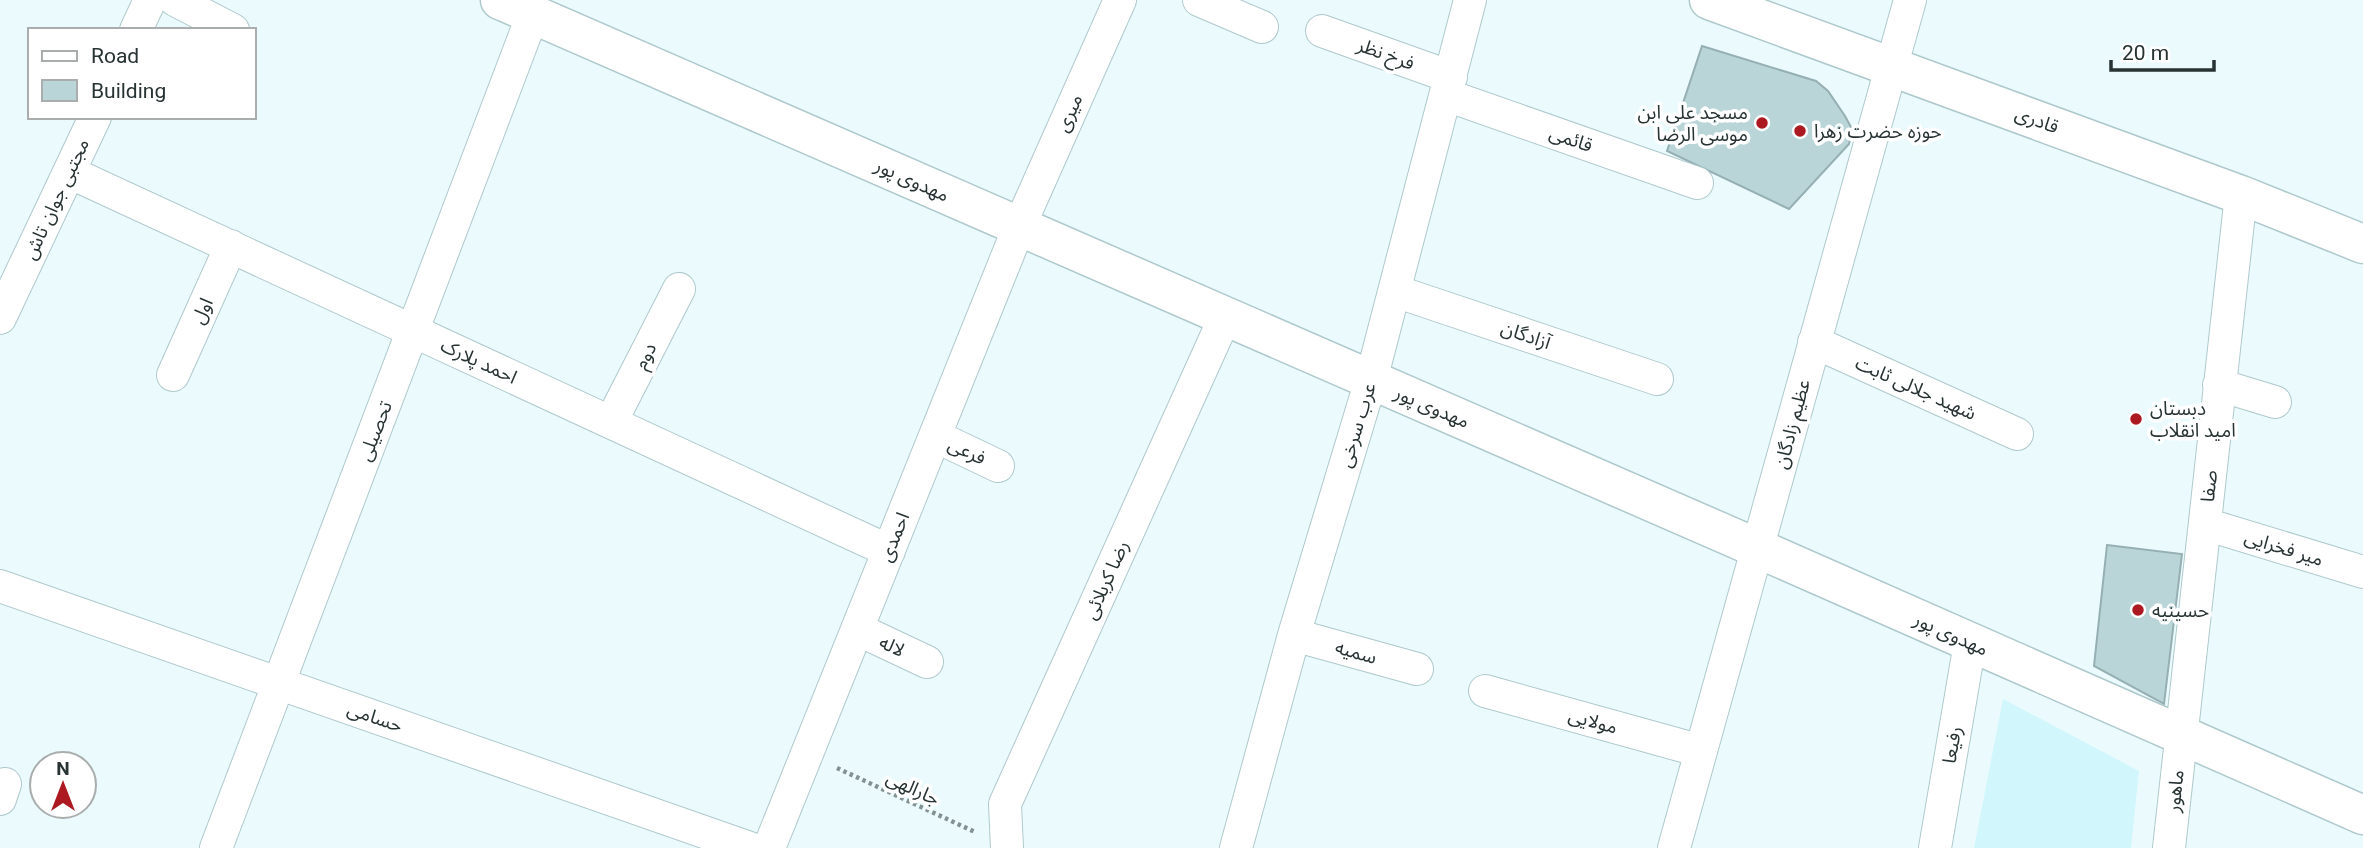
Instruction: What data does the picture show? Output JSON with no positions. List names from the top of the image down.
{
  "streets": {
    "street": [
      "فرخ نظر",
      "میری",
      "قادرى",
      "قائمی",
      "مهدوی پور",
      "مجتبی جوان تاش",
      "اول",
      "آزادگان",
      "دوم",
      "احمد پلارک",
      "شهید جلالی ثابت",
      "عظیم زادگان",
      "عرب سرخی",
      "تحصیلی",
      "فرعی",
      "صفا",
      "احمدی",
      "میر فخرایی",
      "رضا کربلائی",
      "لاله",
      "سمیه",
      "حسامی",
      "مولایی",
      "رفیعا",
      "ماهور"
    ],
    "path": ["جارالهی"]
  },
  "crossings": [
    ["فرخ نظر", "قائمی"],
    ["فرخ نظر", "عرب سرخی"],
    ["میری", "مهدوی پور"],
    ["میری", "احمدی"],
    ["قادرى", "عظیم زادگان"],
    ["قادرى", "صفا"],
    ["قائمی", "عرب سرخی"],
    ["مهدوی پور", "عظیم زادگان"],
    ["مهدوی پور", "عرب سرخی"],
    ["مهدوی پور", "تحصیلی"],
    ["مهدوی پور", "صفا"],
    ["مهدوی پور", "احمدی"],
    ["مهدوی پور", "رضا کربلائی"],
    ["مهدوی پور", "رفیعا"],
    ["مهدوی پور", "ماهور"],
    ["مجتبی جوان تاش", "احمد پلارک"],
    ["اول", "احمد پلارک"],
    ["آزادگان", "عرب سرخی"],
    ["دوم", "احمد پلارک"],
    ["احمد پلارک", "تحصیلی"],
    ["احمد پلارک", "احمدی"],
    ["شهید جلالی ثابت", "عظیم زادگان"],
    ["عظیم زادگان", "مولایی"],
    ["عرب سرخی", "سمیه"],
    ["تحصیلی", "حسامی"],
    ["فرعی", "احمدی"],
    ["صفا", "میر فخرایی"],
    ["صفا", "ماهور"],
    ["احمدی", "لاله"],
    ["احمدی", "جارالهی"],
    ["رضا کربلائی", "جارالهی"]
  ],
  "places": [
    "مسجد علی ابن موسی الرضا",
    "حوزه حضرت زهرا",
    "دبستان امید انقلاب",
    "حسینیه"
  ],
  "legend": ["Road", "Building"],
  "scale_bar": "20 m",
  "north": "top"
}
